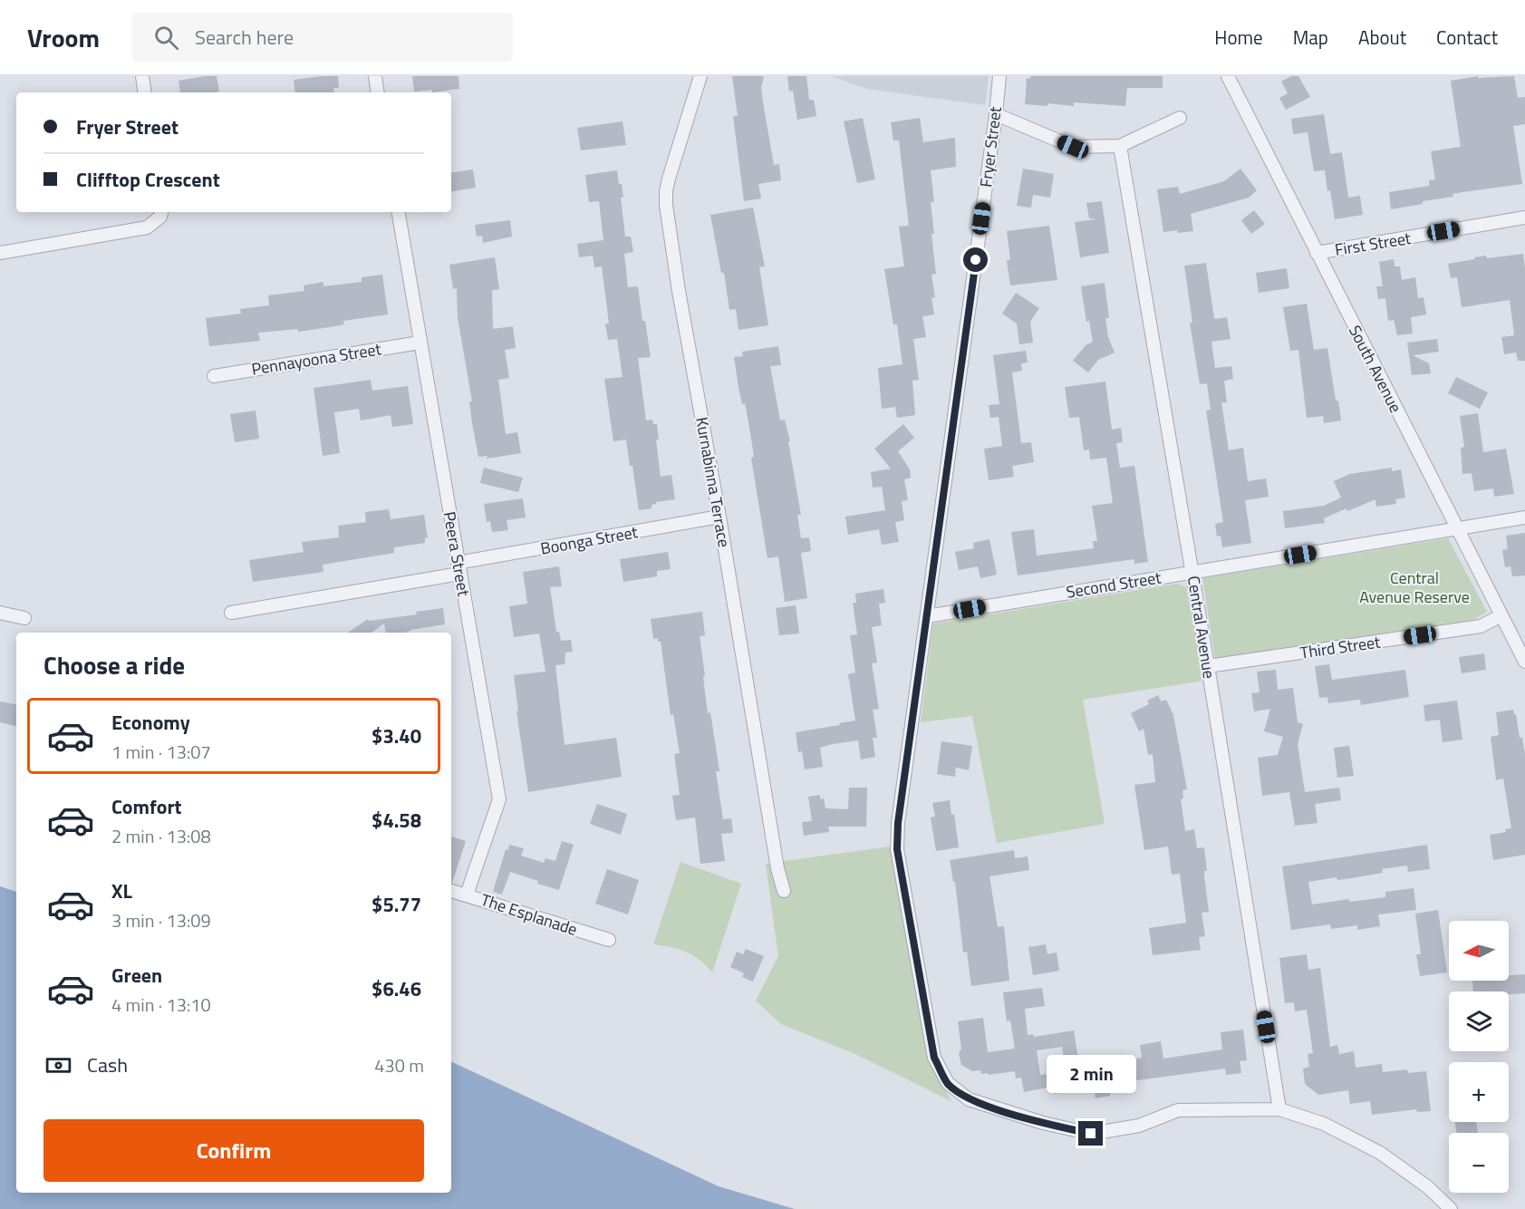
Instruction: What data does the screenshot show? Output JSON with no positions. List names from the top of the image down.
{
  "streets": {
    "street": [
      "Fryer Street",
      "First Street",
      "Pennayoona Street",
      "South Avenue",
      "Kurnabinna Terrace",
      "Boonga Street",
      "Peera Street",
      "Second Street",
      "Central Avenue",
      "Third Street",
      "The Esplanade"
    ]
  },
  "crossings": [
    ["Fryer Street", "Second Street"],
    ["Fryer Street", "Central Avenue"],
    ["First Street", "South Avenue"],
    ["Pennayoona Street", "Peera Street"],
    ["South Avenue", "Second Street"],
    ["South Avenue", "Third Street"],
    ["Kurnabinna Terrace", "Boonga Street"],
    ["Boonga Street", "Peera Street"],
    ["Peera Street", "The Esplanade"],
    ["Second Street", "Central Avenue"],
    ["Central Avenue", "Third Street"]
  ],
  "parks": ["Central Avenue Reserve"],
  "north": "left",
  "page": {
    "header": "Vroom",
    "search": "Search here",
    "nav": [
      "Home",
      "Map",
      "About",
      "Contact"
    ],
    "banner": ["Fryer Street", "Clifftop Crescent"],
    "heading": "Choose a ride",
    "list": [
      {
        "name": "Economy",
        "note": "1 min · 13:07",
        "value": "$3.40"
      },
      {
        "name": "Comfort",
        "note": "2 min · 13:08",
        "value": "$4.58"
      },
      {
        "name": "XL",
        "note": "3 min · 13:09",
        "value": "$5.77"
      },
      {
        "name": "Green",
        "note": "4 min · 13:10",
        "value": "$6.46"
      }
    ],
    "map_buttons": ["+", "−"],
    "pay": ["Cash", "430 m"],
    "bubble": "2 min",
    "buttons": "Confirm"
  }
}
